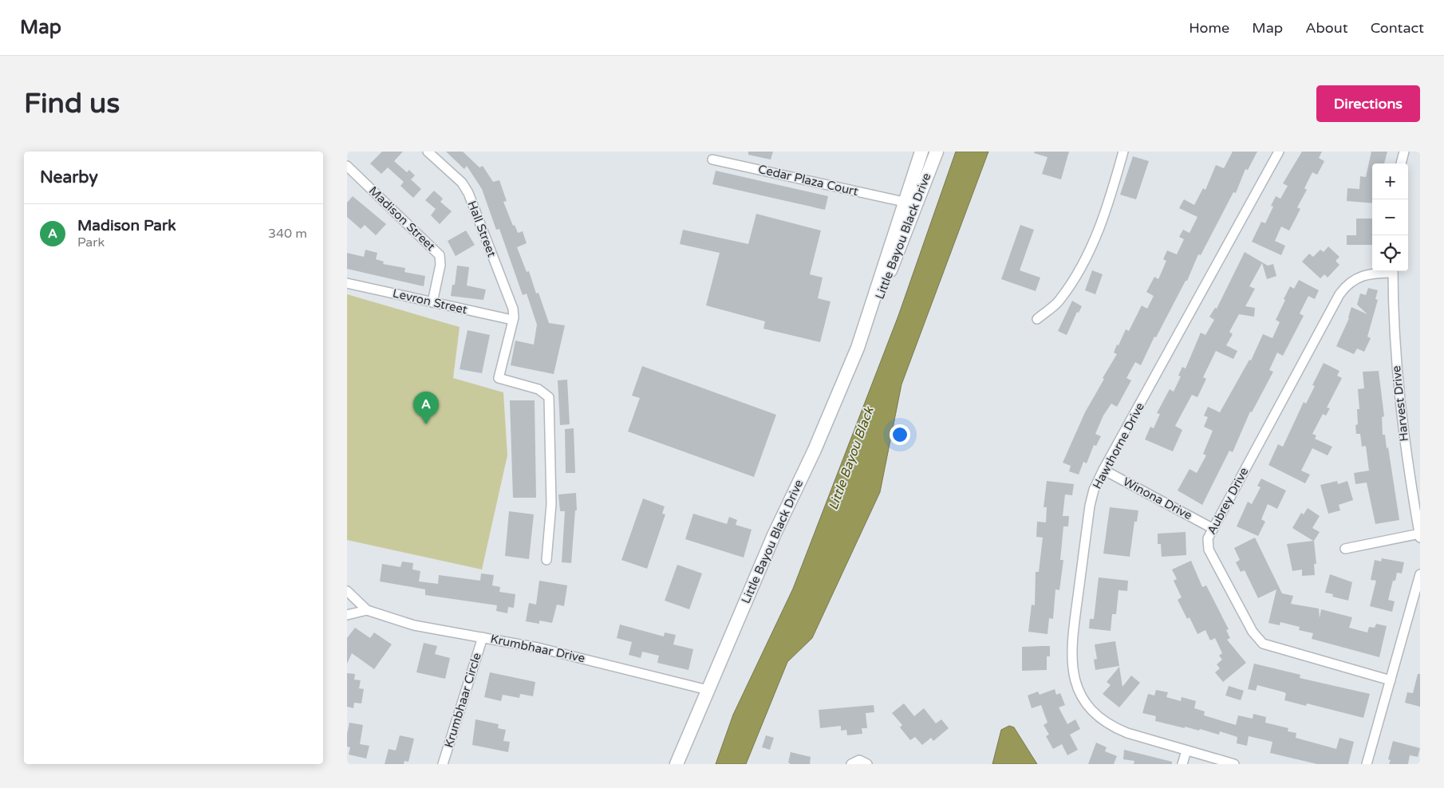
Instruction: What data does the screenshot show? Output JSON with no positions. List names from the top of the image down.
{
  "streets": {
    "main road": ["Little Bayou Black Drive"],
    "street": [
      "Cedar Plaza Court",
      "Madison Street",
      "Hall Street",
      "Levron Street",
      "Harvest Drive",
      "Hawthorne Drive",
      "Winona Drive",
      "Aubrey Drive",
      "Krumbhaar Drive",
      "Krumbhaar Circle"
    ]
  },
  "crossings": [
    ["Cedar Plaza Court", "Little Bayou Black Drive"],
    ["Madison Street", "Levron Street"],
    ["Hall Street", "Levron Street"],
    ["Little Bayou Black Drive", "Krumbhaar Drive"],
    ["Hawthorne Drive", "Winona Drive"],
    ["Winona Drive", "Aubrey Drive"],
    ["Krumbhaar Drive", "Krumbhaar Circle"]
  ],
  "water": ["Little Bayou Black"],
  "page": {
    "header": "Map",
    "nav": [
      "Home",
      "Map",
      "About",
      "Contact"
    ],
    "buttons": "Directions",
    "title": "Find us",
    "heading": "Nearby",
    "map_buttons": ["+", "−"],
    "list": [
      {
        "mark": "A",
        "name": "Madison Park",
        "note": "Park",
        "value": "340 m"
      }
    ],
    "pins": "A"
  }
}
